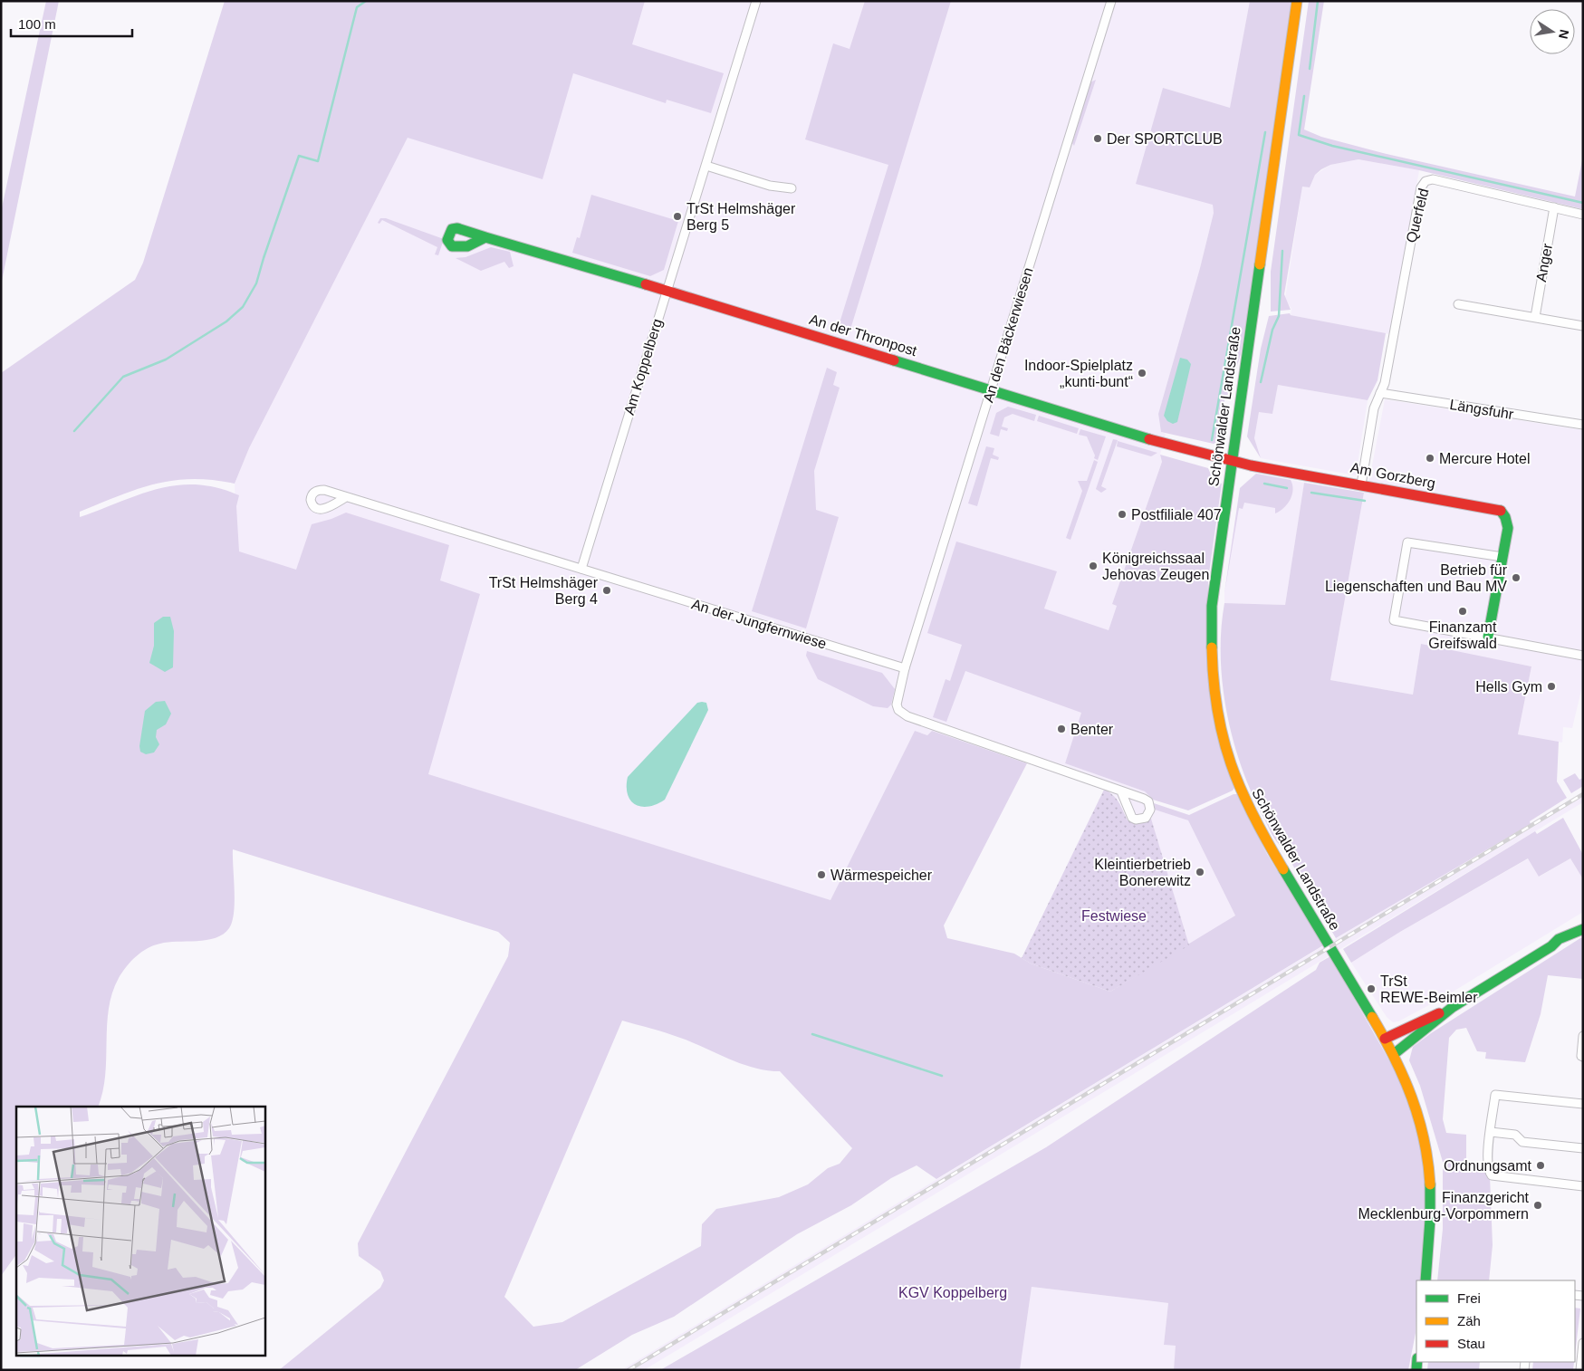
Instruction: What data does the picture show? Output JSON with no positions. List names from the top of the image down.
{
  "streets": {
    "main road": ["An der Thronpost", "Schönwalder Landstraße", "Am Gorzberg"],
    "street": [
      "Querfeld",
      "Anger",
      "An den Bäckerwiesen",
      "Am Koppelberg",
      "Längsfuhr",
      "An der Jungfernwiese"
    ]
  },
  "crossings": [
    ["Querfeld", "Anger"],
    ["Querfeld", "Längsfuhr"],
    ["An der Thronpost", "An den Bäckerwiesen"],
    ["An der Thronpost", "Am Koppelberg"],
    ["An der Thronpost", "Schönwalder Landstraße"],
    ["An der Thronpost", "Am Gorzberg"],
    ["An den Bäckerwiesen", "An der Jungfernwiese"],
    ["Am Koppelberg", "An der Jungfernwiese"],
    ["Schönwalder Landstraße", "Am Gorzberg"]
  ],
  "parks": ["Festwiese", "KGV Koppelberg"],
  "places": [
    "Der SPORTCLUB",
    "TrSt Helmshäger Berg 5",
    "Indoor-Spielplatz „kunti-bunt“",
    "Mercure Hotel",
    "Postfiliale 407",
    "Königreichssaal Jehovas Zeugen",
    "Betrieb für Liegenschaften und Bau MV",
    "TrSt Helmshäger Berg 4",
    "Finanzamt Greifswald",
    "Hells Gym",
    "Benter",
    "Kleintierbetrieb Bonerewitz",
    "Wärmespeicher",
    "TrSt REWE-Beimler",
    "Ordnungsamt",
    "Finanzgericht Mecklenburg-Vorpommern"
  ],
  "legend": ["Frei", "Zäh", "Stau"],
  "scale_bar": "100 m",
  "north": "right"
}
